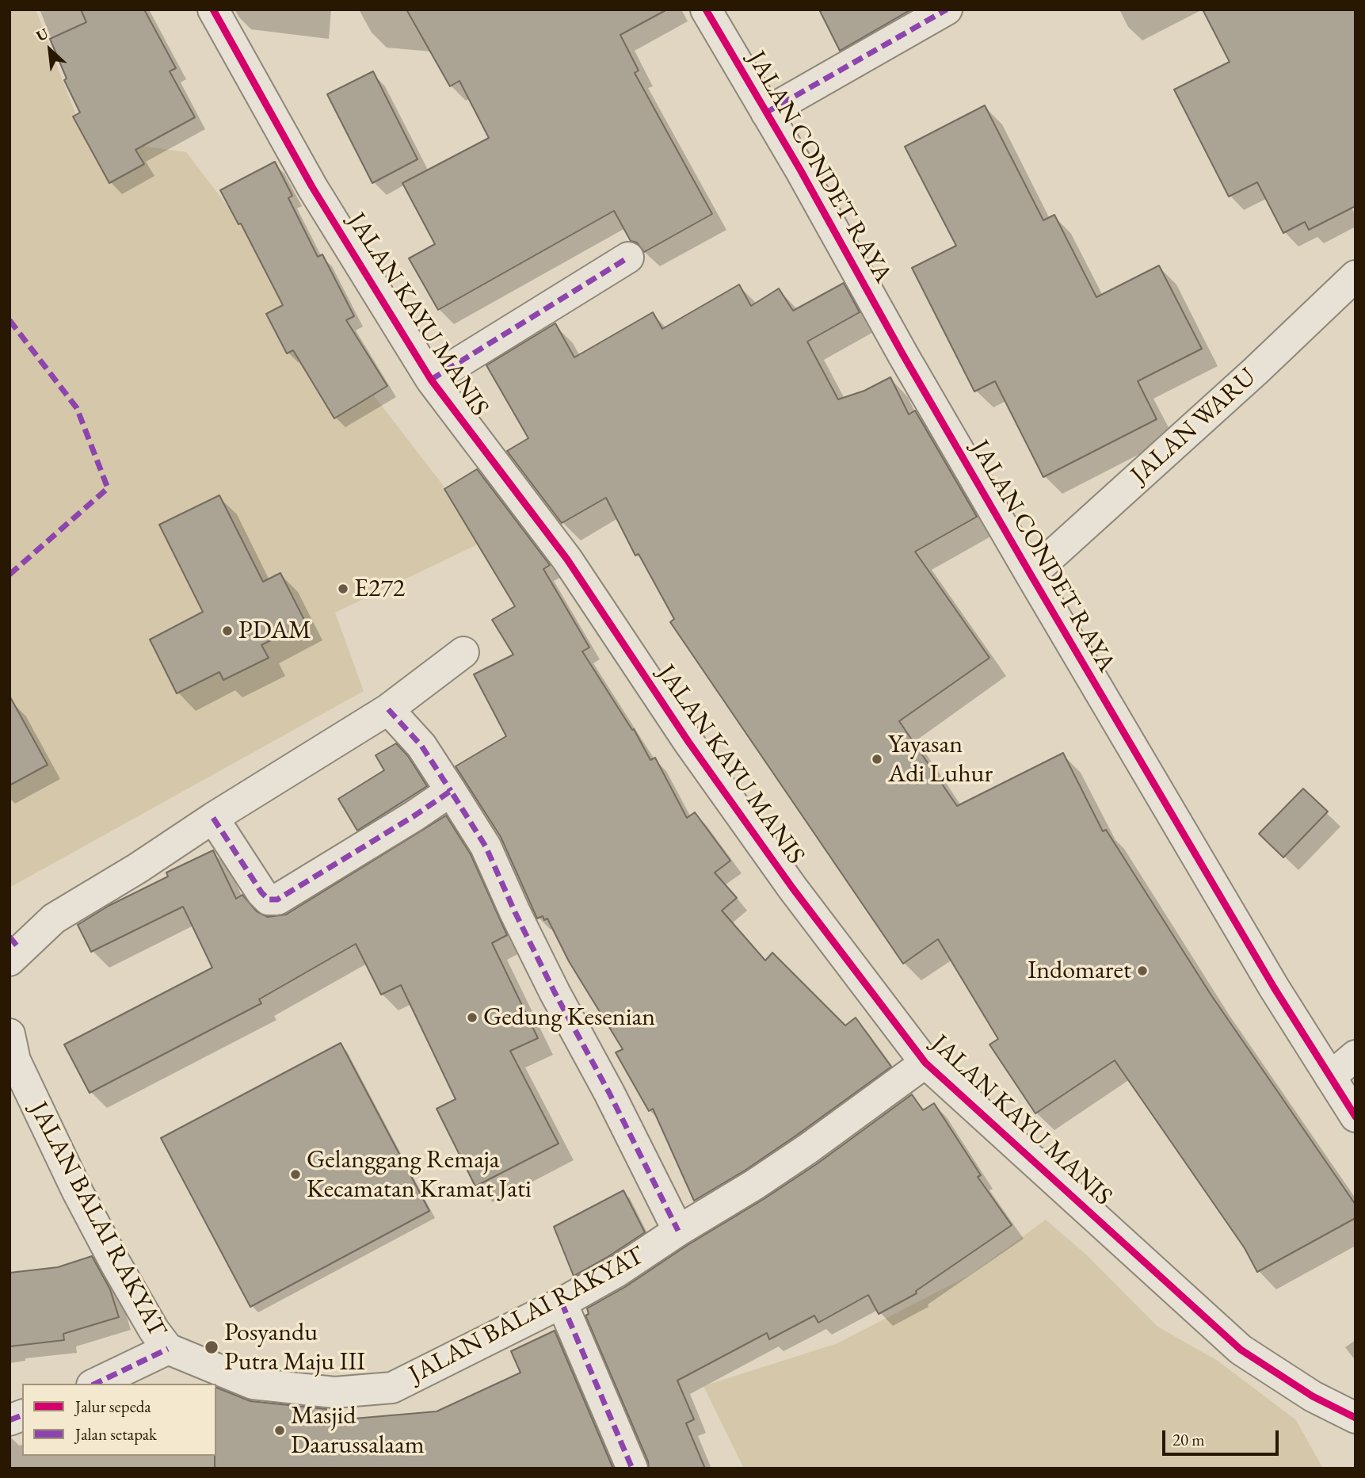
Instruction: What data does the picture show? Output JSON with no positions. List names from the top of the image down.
{
  "streets": {
    "street": [
      "JALAN CONDET RAYA",
      "JALAN KAYU MANIS",
      "JALAN WARU",
      "JALAN BALAI RAKYAT"
    ]
  },
  "crossings": [
    ["JALAN CONDET RAYA", "JALAN WARU"],
    ["JALAN KAYU MANIS", "JALAN BALAI RAKYAT"]
  ],
  "places": [
    "E272",
    "PDAM",
    "Yayasan Adi Luhur",
    "Indomaret",
    "Gedung Kesenian",
    "Gelanggang Remaja Kecamatan Kramat Jati",
    "Posyandu Putra Maju III",
    "Masjid Daarussalaam"
  ],
  "legend": ["Jalur sepeda", "Jalan setapak"],
  "scale_bar": "20 m",
  "north": "top left"
}
